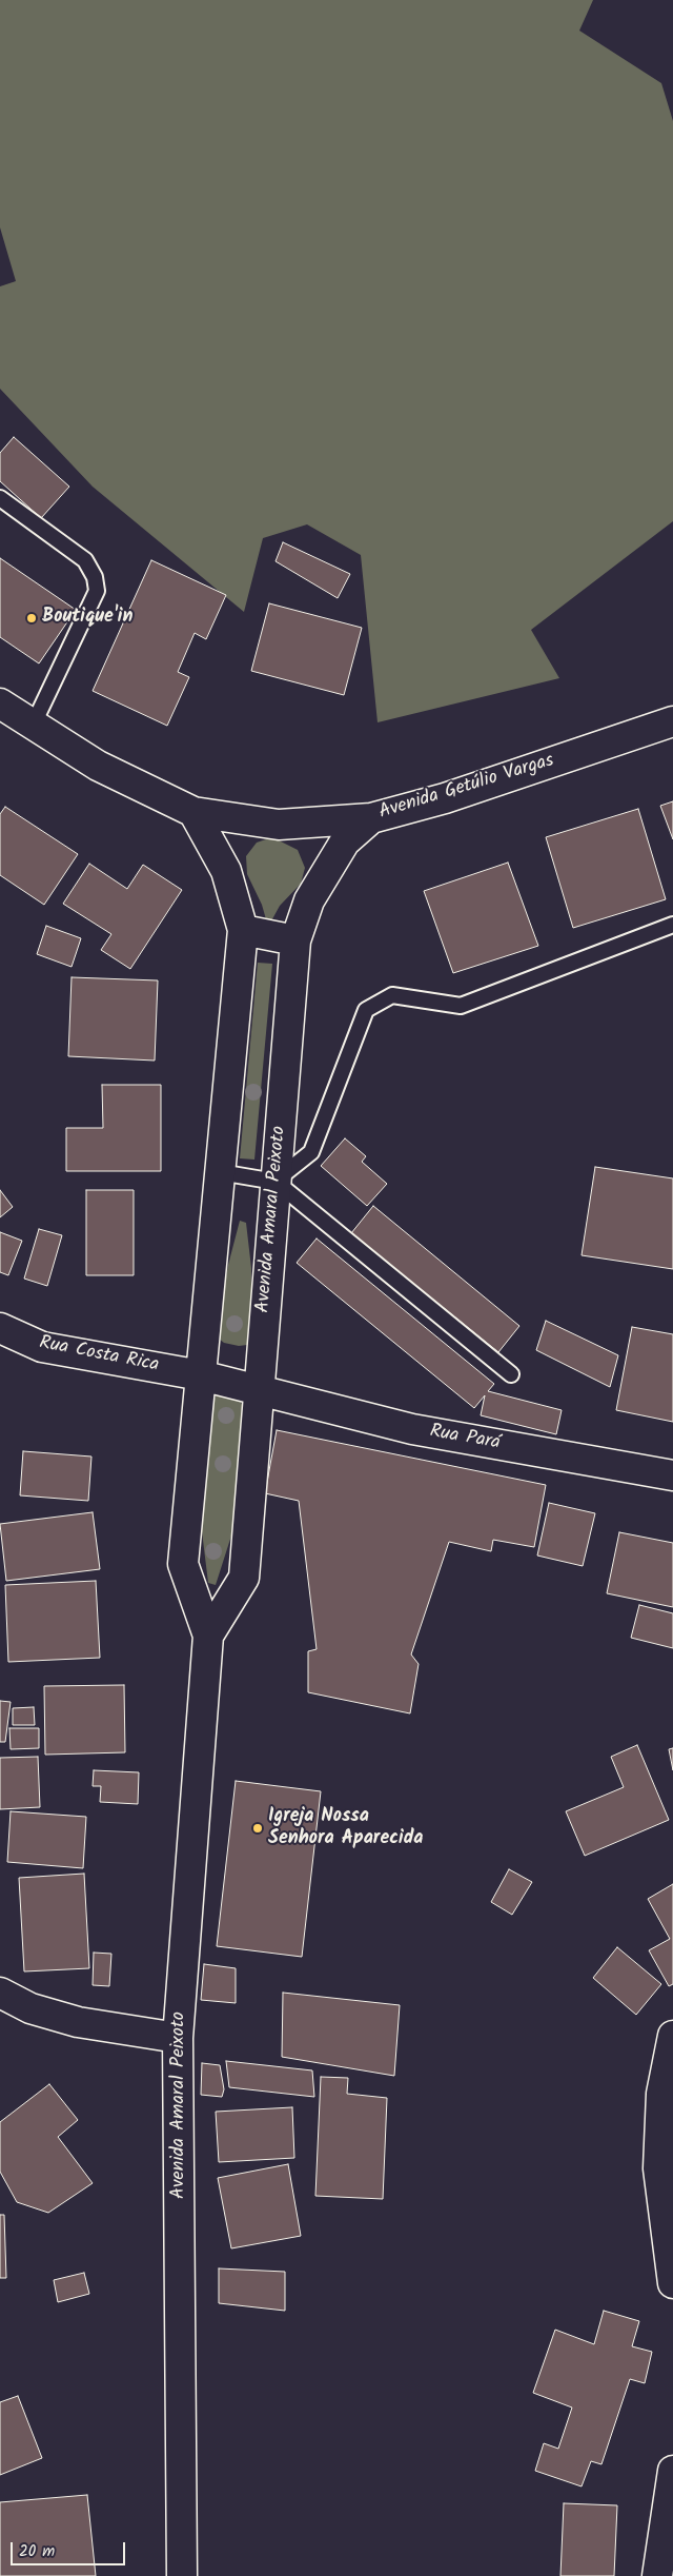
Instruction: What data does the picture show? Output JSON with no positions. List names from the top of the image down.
{
  "streets": {
    "street": [
      "Avenida Getúlio Vargas",
      "Avenida Amaral Peixoto",
      "Rua Costa Rica",
      "Rua Pará"
    ]
  },
  "crossings": [
    ["Avenida Getúlio Vargas", "Avenida Amaral Peixoto"],
    ["Avenida Amaral Peixoto", "Rua Costa Rica"],
    ["Avenida Amaral Peixoto", "Rua Pará"],
    ["Rua Costa Rica", "Rua Pará"]
  ],
  "places": ["Boutique'in", "Igreja Nossa Senhora Aparecida"],
  "scale_bar": "20 m"
}
